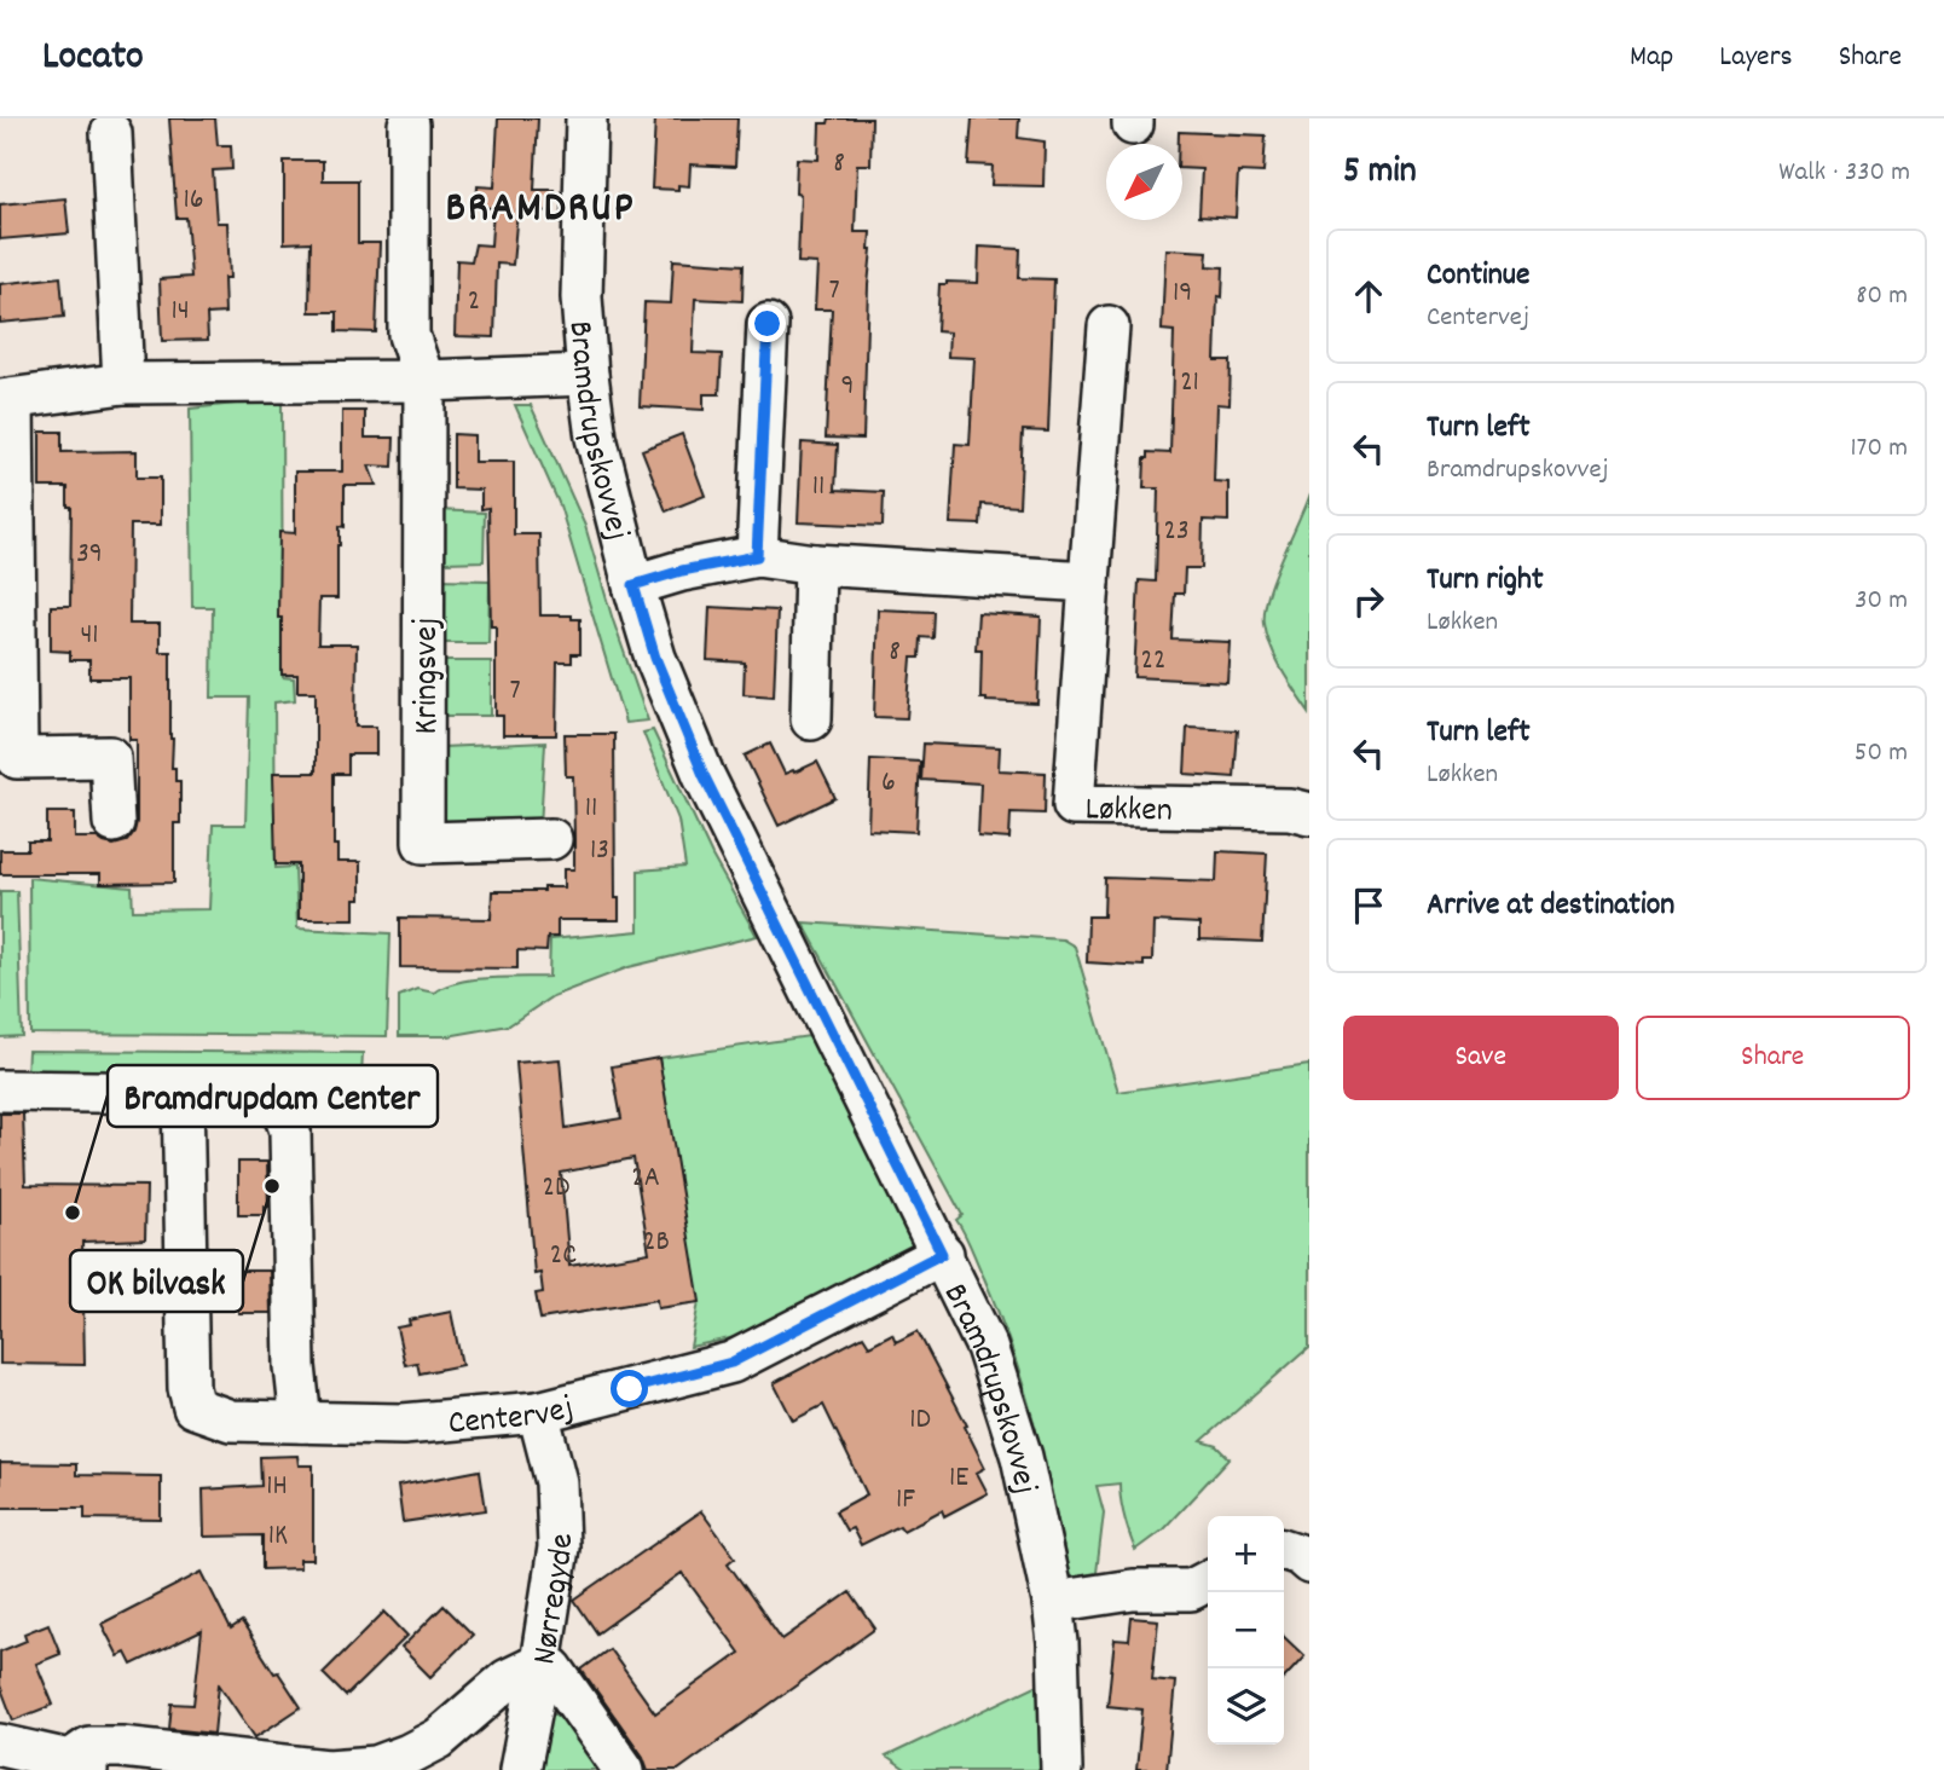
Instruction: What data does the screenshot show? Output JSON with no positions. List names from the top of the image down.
{
  "streets": {
    "street": [
      "Bramdrupskovvej",
      "Kringsvej",
      "Løkken",
      "Centervej",
      "Nørregyde"
    ]
  },
  "crossings": [
    ["Bramdrupskovvej", "Centervej"],
    ["Centervej", "Nørregyde"]
  ],
  "districts": ["BRAMDRUP"],
  "places": ["OK bilvask", "Bramdrupdam Center"],
  "house_numbers": [
    "8",
    "16",
    "7",
    "19",
    "2",
    "14",
    "21",
    "9",
    "11",
    "23",
    "39",
    "41",
    "8",
    "22",
    "7",
    "6",
    "11",
    "13",
    "2A",
    "2D",
    "2B",
    "2C",
    "1D",
    "1E",
    "1H",
    "1F",
    "1K"
  ],
  "north": "bottom left",
  "page": {
    "header": "Locato",
    "nav": ["Map", "Layers", "Share"],
    "heading": ["5 min", "Walk · 330 m"],
    "list": [
      ["Continue", "Centervej", "80 m"],
      ["Turn left", "Bramdrupskovvej", "170 m"],
      ["Turn right", "Løkken", "30 m"],
      ["Turn left", "Løkken", "50 m"],
      "Arrive at destination"
    ],
    "buttons": ["Save", "Share"],
    "map_buttons": ["+", "−"]
  }
}
